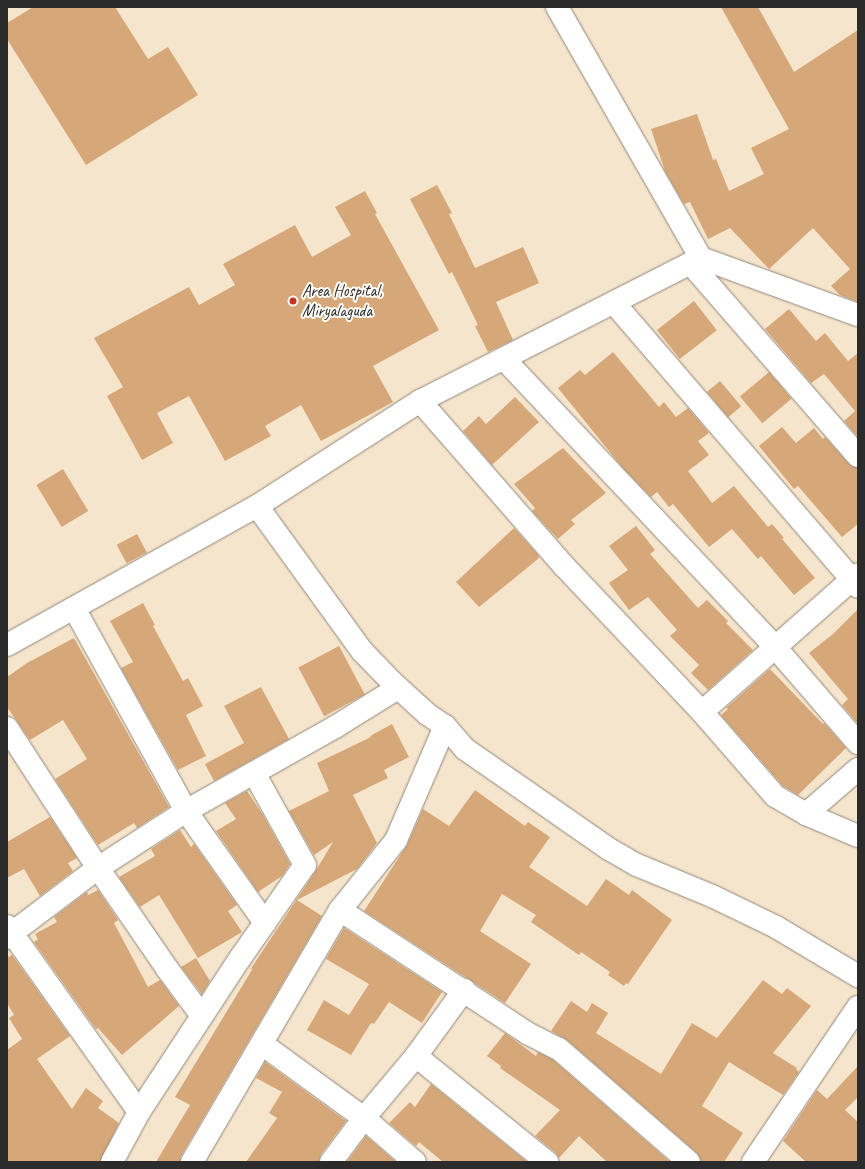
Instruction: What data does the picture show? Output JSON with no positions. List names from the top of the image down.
{
  "places": ["Area Hospital, Miryalaguda"]
}
